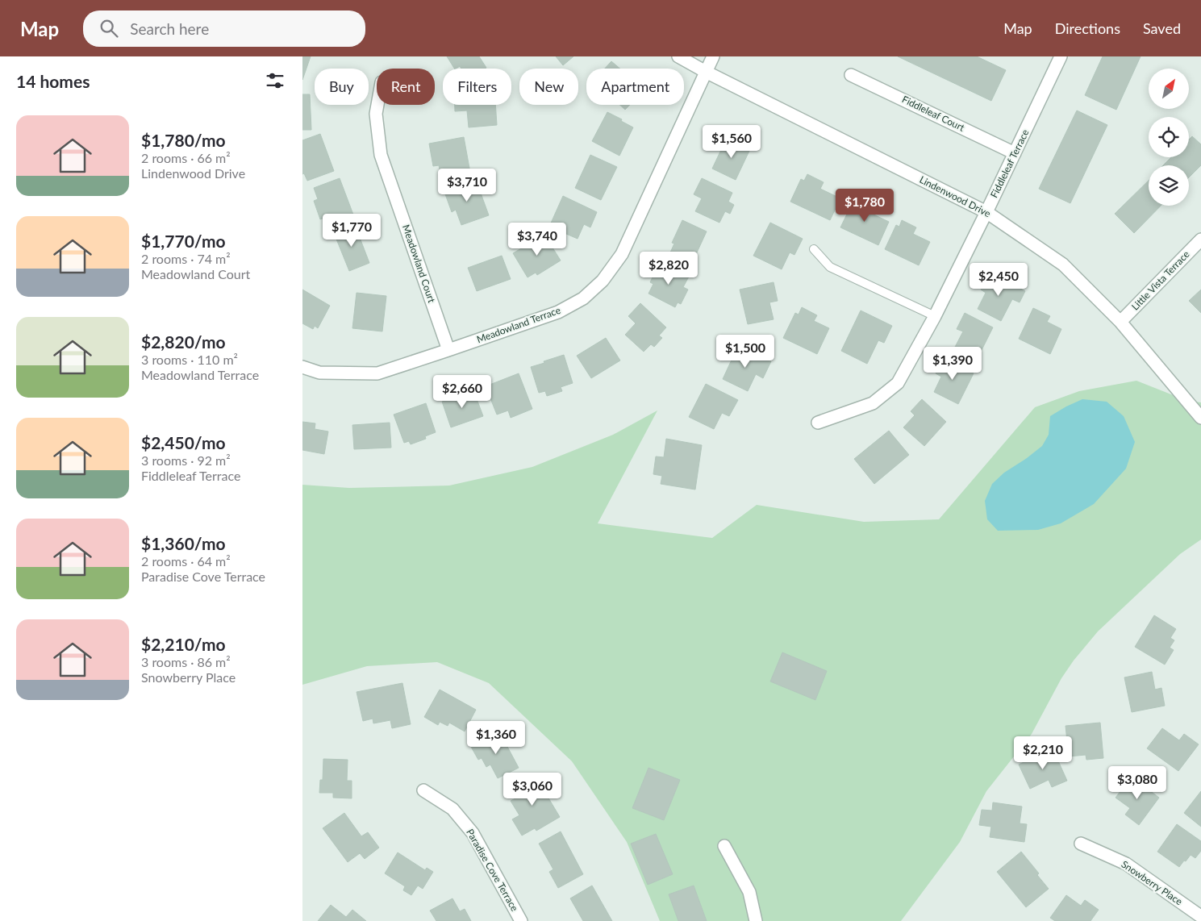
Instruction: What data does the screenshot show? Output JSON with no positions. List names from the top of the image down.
{
  "streets": {
    "street": [
      "Fiddleleaf Court",
      "Fiddleleaf Terrace",
      "Lindenwood Drive",
      "Meadowland Court",
      "Little Vista Terrace",
      "Meadowland Terrace",
      "Paradise Cove Terrace",
      "Snowberry Place"
    ]
  },
  "crossings": [
    ["Fiddleleaf Court", "Fiddleleaf Terrace"],
    ["Fiddleleaf Terrace", "Lindenwood Drive"],
    ["Lindenwood Drive", "Little Vista Terrace"],
    ["Lindenwood Drive", "Meadowland Terrace"],
    ["Meadowland Court", "Meadowland Terrace"]
  ],
  "north": "top right",
  "page": {
    "header": "Map",
    "search": "Search here",
    "nav": ["Map", "Directions", "Saved"],
    "heading": "14 homes",
    "chip": [
      "Buy",
      "Rent",
      "Filters",
      "New",
      "Apartment"
    ],
    "list": [
      {
        "name": "$1,780/mo",
        "note": "2 rooms · 66 m² · Lindenwood Drive"
      },
      {
        "name": "$1,770/mo",
        "note": "2 rooms · 74 m² · Meadowland Court"
      },
      {
        "name": "$2,820/mo",
        "note": "3 rooms · 110 m² · Meadowland Terrace"
      },
      {
        "name": "$2,450/mo",
        "note": "3 rooms · 92 m² · Fiddleleaf Terrace"
      },
      {
        "name": "$1,360/mo",
        "note": "2 rooms · 64 m² · Paradise Cove Terrace"
      },
      {
        "name": "$2,210/mo",
        "note": "3 rooms · 86 m² · Snowberry Place"
      }
    ],
    "price": [
      "$1,560",
      "$3,710",
      "$1,780",
      "$1,770",
      "$3,740",
      "$2,820",
      "$2,450",
      "$1,500",
      "$1,390",
      "$2,660",
      "$1,360",
      "$2,210",
      "$3,080",
      "$3,060"
    ]
  }
}
